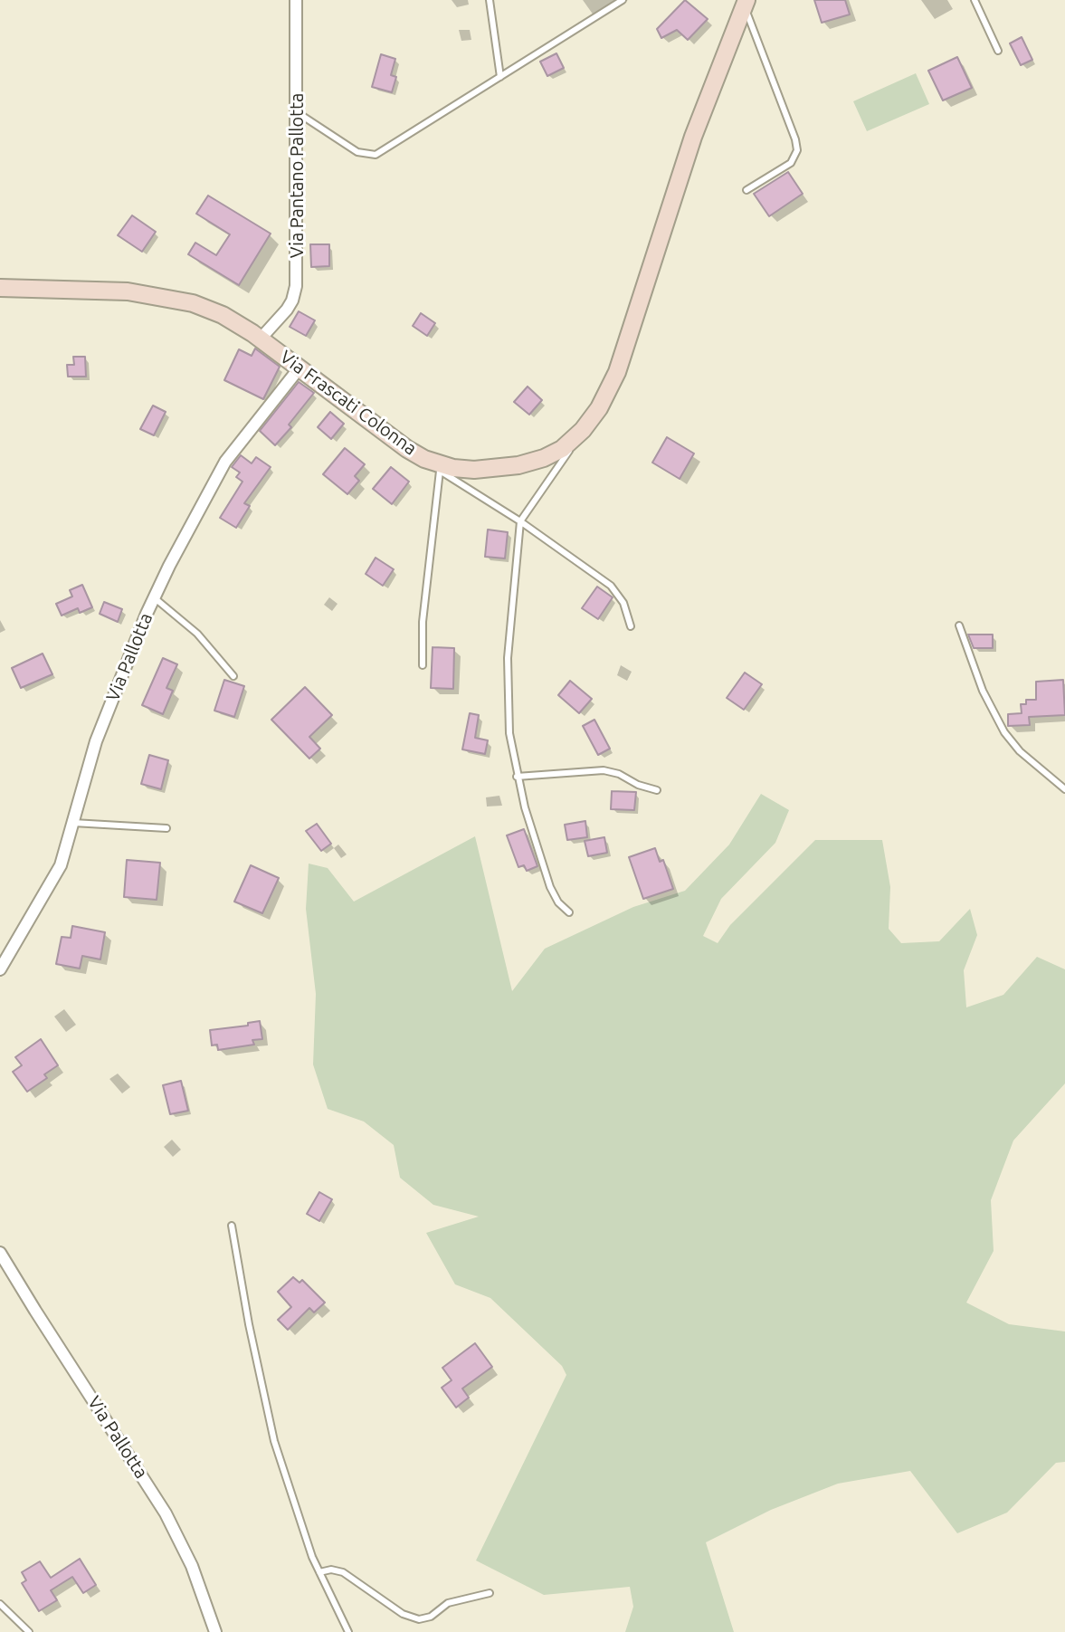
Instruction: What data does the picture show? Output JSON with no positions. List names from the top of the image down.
{
  "streets": {
    "street": ["Via Pantano Pallotta", "Via Frascati Colonna", "Via Pallotta"]
  },
  "crossings": [
    ["Via Pantano Pallotta", "Via Frascati Colonna"],
    ["Via Frascati Colonna", "Via Pallotta"]
  ]
}
